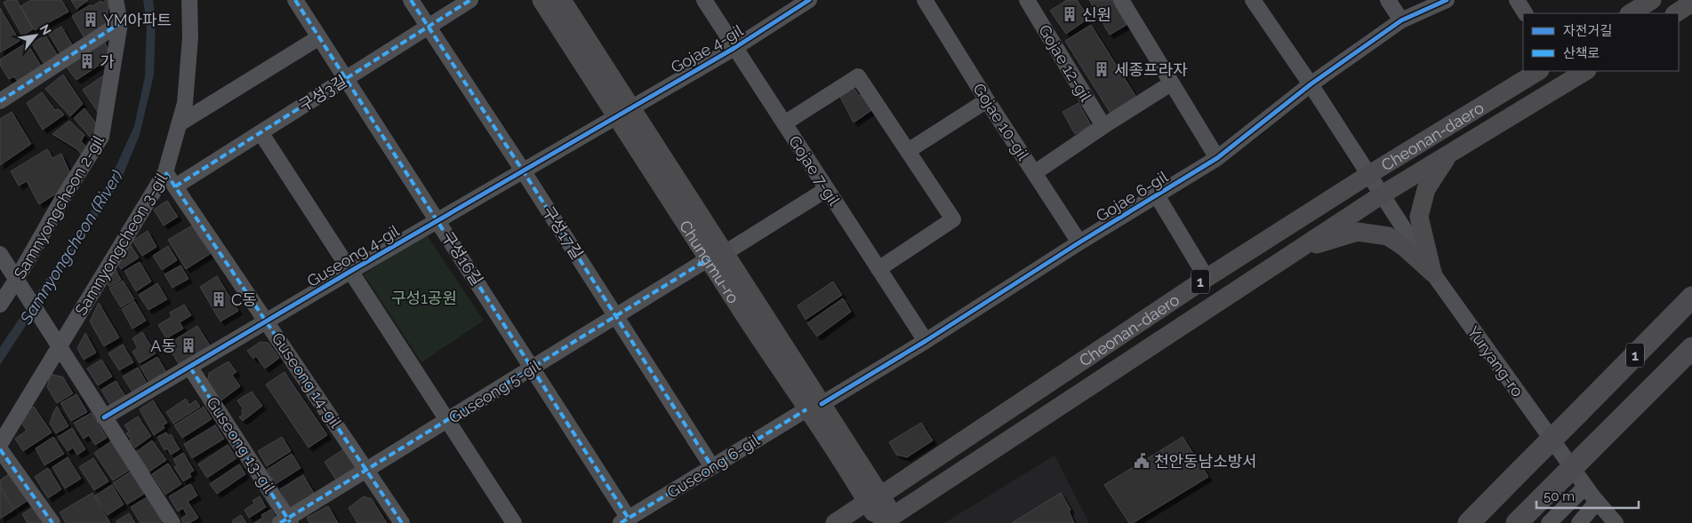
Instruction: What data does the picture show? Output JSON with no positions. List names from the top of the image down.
{
  "streets": {
    "highway": ["1"],
    "main road": ["Cheonan-daero", "Chungmu-ro"],
    "street": [
      "Gojae 4-gil",
      "Gojae 12-gil",
      "구성3길",
      "Gojae 10-gil",
      "Gojae 7-gil",
      "Gojae 6-gil",
      "Samnyongcheon 2-gil",
      "구성17길",
      "Samnyongcheon 3-gil",
      "Guseong 4-gil",
      "구성16길",
      "Yuryang-ro",
      "Guseong 14-gil",
      "Guseong 5-gil",
      "Guseong 13-gil",
      "Guseong 6-gil"
    ]
  },
  "crossings": [
    ["Gojae 4-gil", "Gojae 7-gil"],
    ["Gojae 4-gil", "Guseong 4-gil"],
    ["Gojae 4-gil", "Chungmu-ro"],
    ["구성3길", "구성17길"],
    ["구성3길", "구성16길"],
    ["구성3길", "Guseong 14-gil"],
    ["Gojae 10-gil", "Gojae 6-gil"],
    ["Cheonan-daero", "Chungmu-ro"],
    ["Cheonan-daero", "Yuryang-ro"],
    ["Gojae 7-gil", "Gojae 6-gil"],
    ["Gojae 7-gil", "Chungmu-ro"],
    ["Gojae 6-gil", "Chungmu-ro"],
    ["Gojae 6-gil", "Yuryang-ro"],
    ["Gojae 6-gil", "Guseong 6-gil"],
    ["구성17길", "Guseong 4-gil"],
    ["구성17길", "Guseong 5-gil"],
    ["구성17길", "Guseong 6-gil"],
    ["Samnyongcheon 3-gil", "Guseong 14-gil"],
    ["Guseong 4-gil", "구성16길"],
    ["Guseong 4-gil", "Chungmu-ro"],
    ["Guseong 4-gil", "Guseong 14-gil"],
    ["Guseong 4-gil", "Guseong 13-gil"],
    ["구성16길", "Guseong 5-gil"],
    ["구성16길", "Guseong 6-gil"],
    ["Chungmu-ro", "Guseong 5-gil"],
    ["Chungmu-ro", "Guseong 6-gil"],
    ["Guseong 14-gil", "Guseong 5-gil"],
    ["Guseong 5-gil", "Guseong 13-gil"]
  ],
  "water": ["Samnyongcheon (River)"],
  "parks": ["구성1공원"],
  "places": {
    "building": [
      "신원",
      "YM아파트",
      "가",
      "세종프라자",
      "C동",
      "A동"
    ],
    "public building": ["천안동남소방서"]
  },
  "legend": ["자전거길", "산책로"],
  "scale_bar": "50 m",
  "north": "top right"
}
